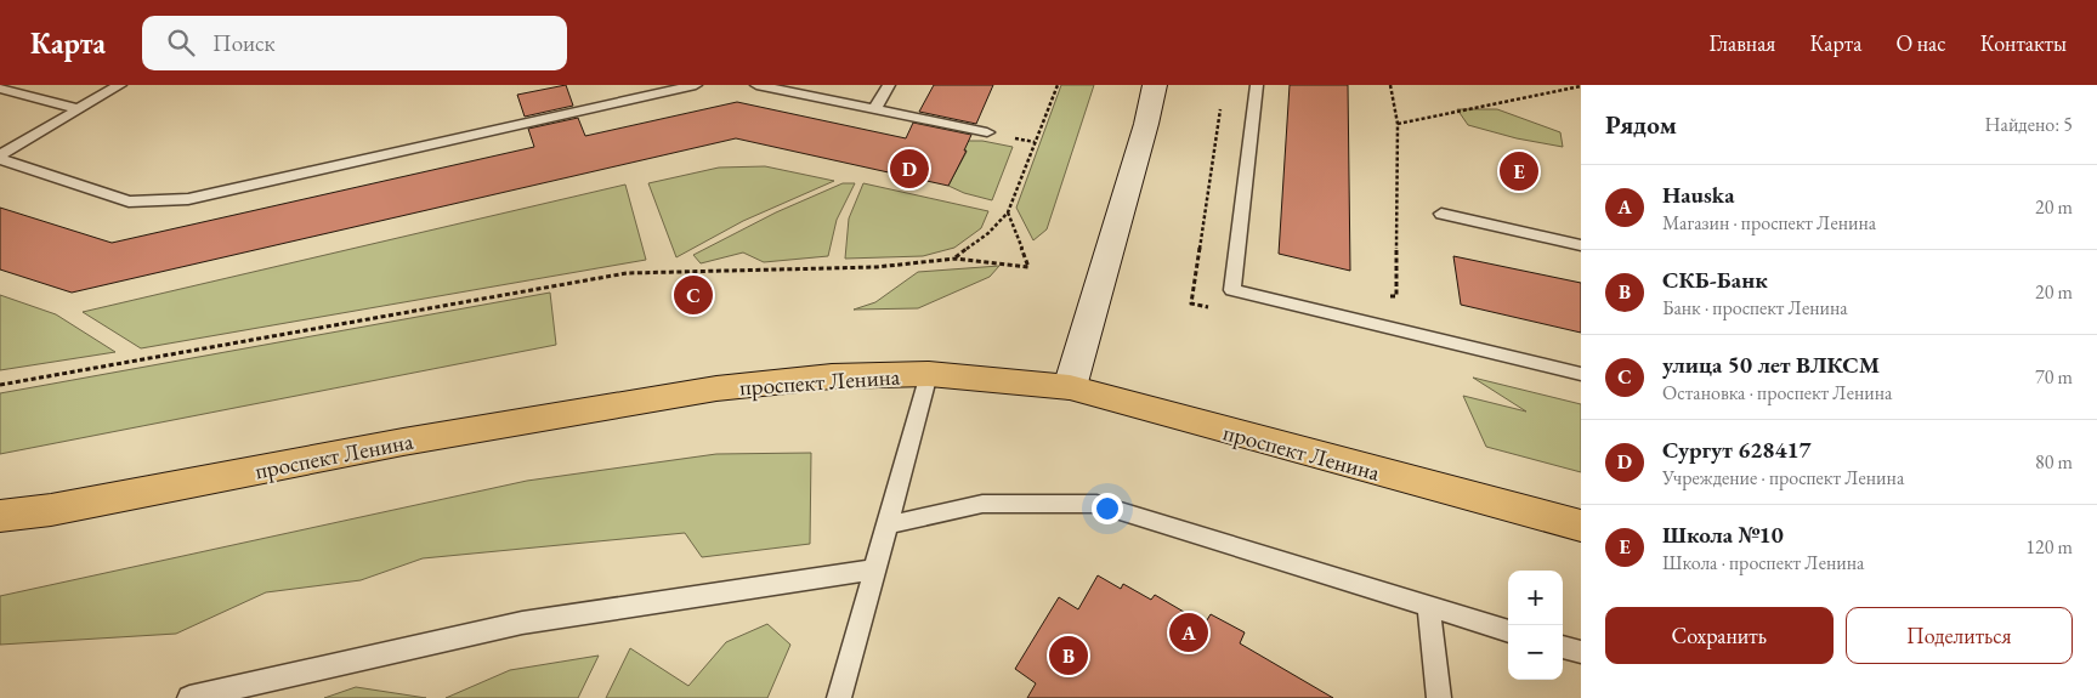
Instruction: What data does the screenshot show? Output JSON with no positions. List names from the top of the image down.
{
  "streets": {
    "main road": ["проспект Ленина"]
  },
  "page": {
    "header": "Карта",
    "search": "Поиск",
    "nav": [
      "Главная",
      "Карта",
      "О нас",
      "Контакты"
    ],
    "heading": ["Рядом", "Найдено: 5"],
    "pins": [
      "D",
      "E",
      "C",
      "A",
      "B"
    ],
    "list": [
      {
        "mark": "A",
        "name": "Hauska",
        "note": "Магазин · проспект Ленина",
        "value": "20 m"
      },
      {
        "mark": "B",
        "name": "СКБ-Банк",
        "note": "Банк · проспект Ленина",
        "value": "20 m"
      },
      {
        "mark": "C",
        "name": "улица 50 лет ВЛКСМ",
        "note": "Остановка · проспект Ленина",
        "value": "70 m"
      },
      {
        "mark": "D",
        "name": "Сургут 628417",
        "note": "Учреждение · проспект Ленина",
        "value": "80 m"
      },
      {
        "mark": "E",
        "name": "Школа №10",
        "note": "Школа · проспект Ленина",
        "value": "120 m"
      }
    ],
    "map_buttons": ["+", "−"],
    "buttons": ["Сохранить", "Поделиться"]
  }
}
